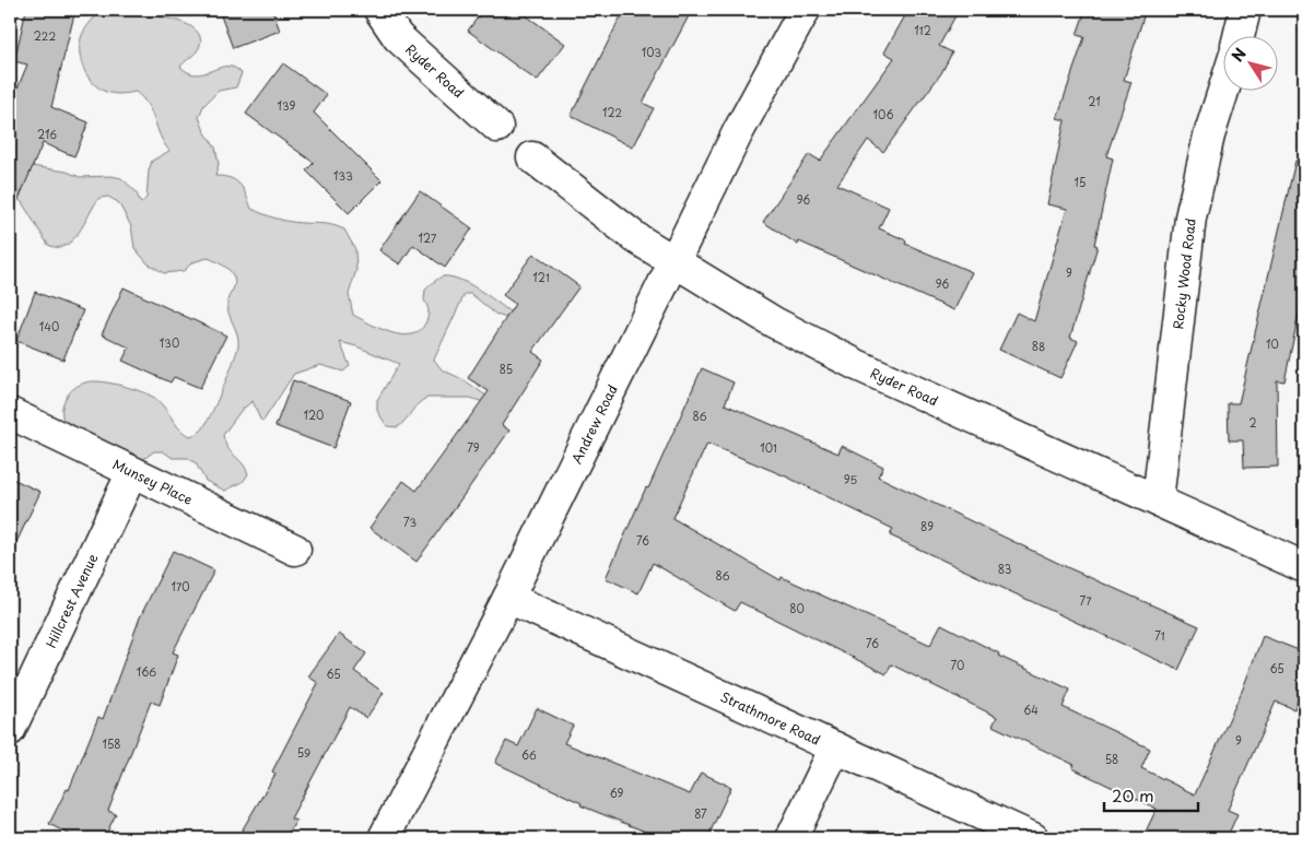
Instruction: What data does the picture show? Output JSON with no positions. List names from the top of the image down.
{
  "streets": {
    "street": [
      "Ryder Road",
      "Rocky Wood Road",
      "Andrew Road",
      "Munsey Place",
      "Hillcrest Avenue",
      "Strathmore Road"
    ]
  },
  "crossings": [
    ["Ryder Road", "Rocky Wood Road"],
    ["Ryder Road", "Andrew Road"],
    ["Andrew Road", "Strathmore Road"],
    ["Munsey Place", "Hillcrest Avenue"]
  ],
  "house_numbers": [
    "112",
    "222",
    "103",
    "21",
    "139",
    "122",
    "106",
    "216",
    "133",
    "15",
    "96",
    "127",
    "9",
    "121",
    "96",
    "140",
    "130",
    "10",
    "88",
    "85",
    "120",
    "86",
    "2",
    "79",
    "101",
    "95",
    "73",
    "89",
    "76",
    "83",
    "86",
    "170",
    "77",
    "80",
    "71",
    "76",
    "70",
    "65",
    "166",
    "65",
    "64",
    "9",
    "158",
    "59",
    "66",
    "58",
    "69",
    "87"
  ],
  "scale_bar": "20 m",
  "north": "top left"
}
